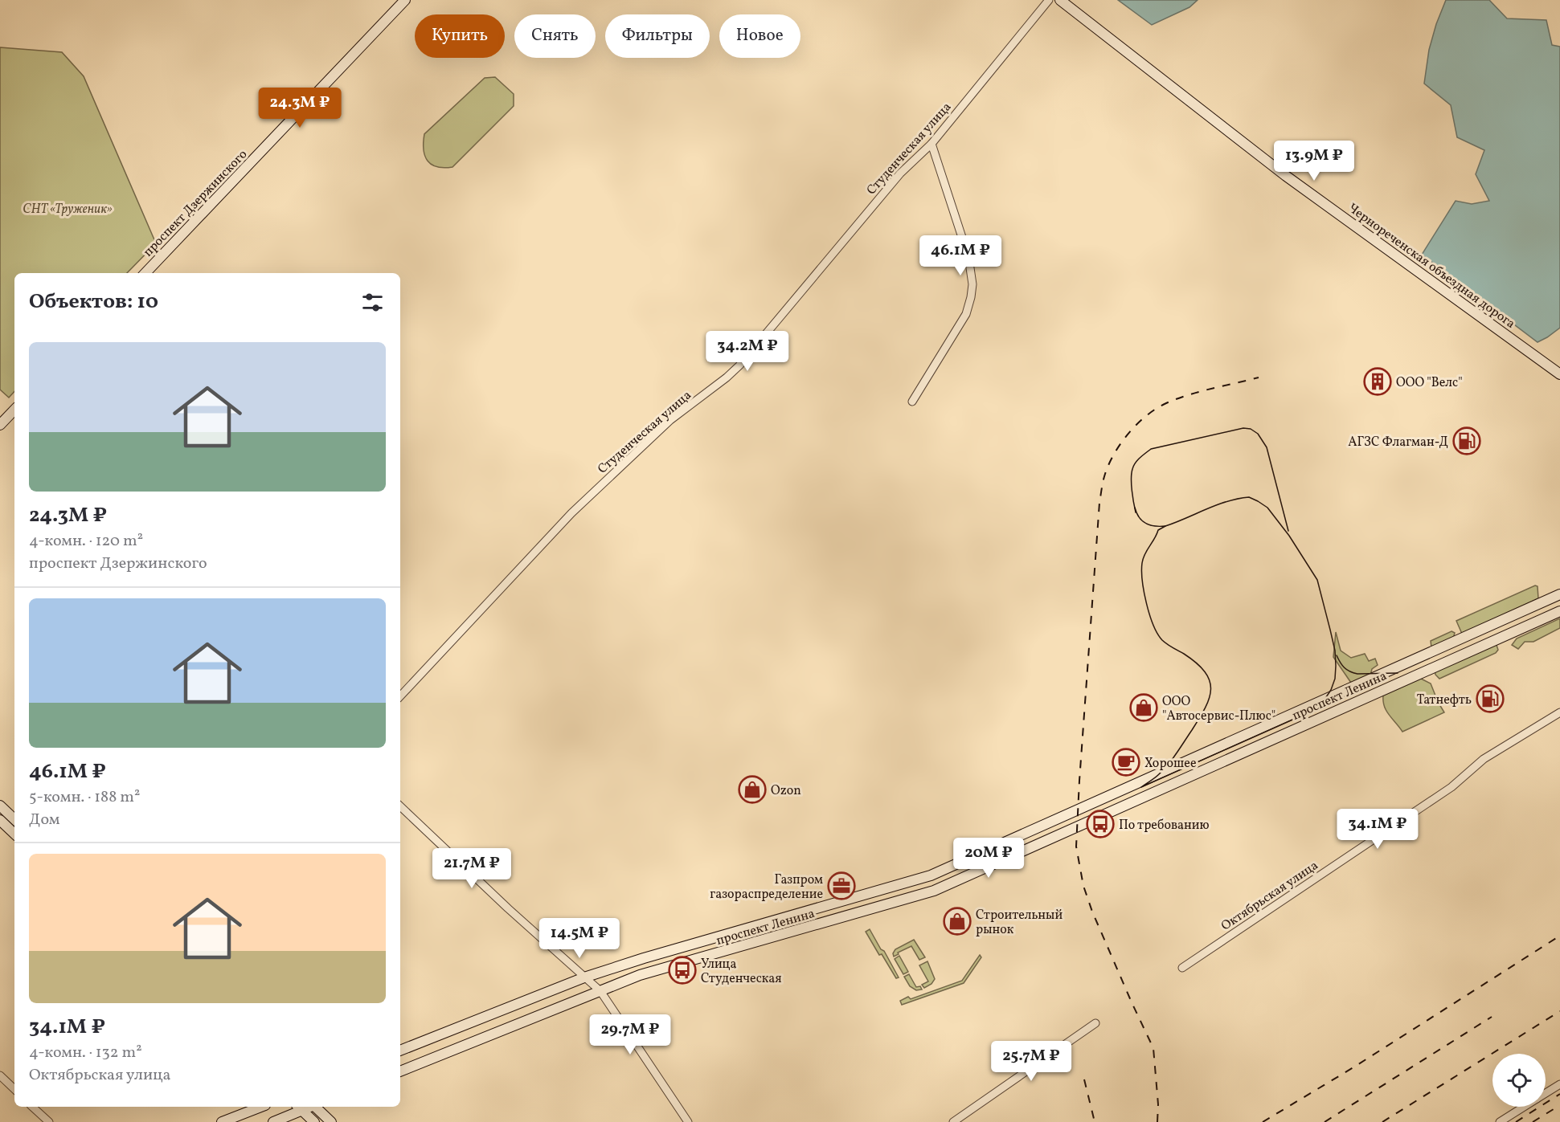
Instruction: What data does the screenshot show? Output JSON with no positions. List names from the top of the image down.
{
  "streets": {
    "main road": ["проспект Дзержинского", "Чернореченская объездная дорога", "проспект Ленина"],
    "street": ["Студенческая улица", "Октябрьская улица"]
  },
  "parks": ["СНТ «Труженик»"],
  "places": {
    "building": ["ООО \"Велс\""],
    "fuel station": ["АГЗС Флагман-Д", "Татнефть"],
    "shop": ["ООО \"Автосервис-Плюс\"", "Ozon", "Строительный рынок"],
    "cafe": ["Хорошее"],
    "bus stop": ["По требованию", "Улица Студенческая"],
    "office": ["Газпром газораспределение"]
  },
  "page": {
    "chip": [
      "Купить",
      "Снять",
      "Фильтры",
      "Новое"
    ],
    "price": [
      "24.3M ₽",
      "13.9M ₽",
      "46.1M ₽",
      "34.2M ₽",
      "34.1M ₽",
      "20M ₽",
      "21.7M ₽",
      "14.5M ₽",
      "29.7M ₽",
      "25.7M ₽"
    ],
    "heading": "Объектов: 10",
    "list": [
      {
        "name": "24.3M ₽",
        "note": "4-комн. · 120 m² · проспект Дзержинского"
      },
      {
        "name": "46.1M ₽",
        "note": "5-комн. · 188 m² · Дом"
      },
      {
        "name": "34.1M ₽",
        "note": "4-комн. · 132 m² · Октябрьская улица"
      }
    ]
  }
}
